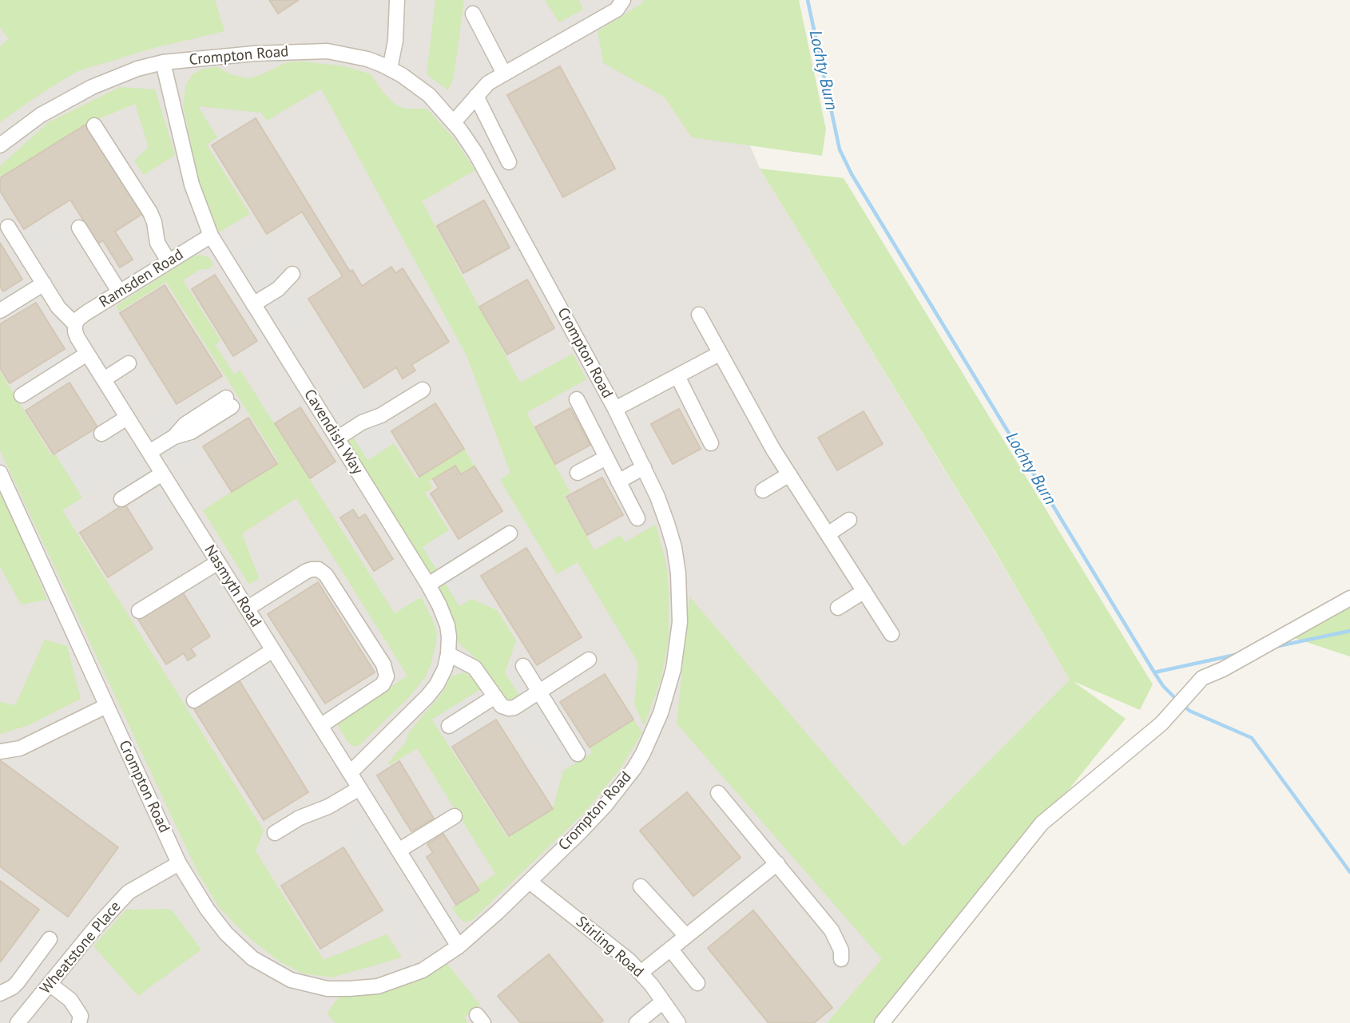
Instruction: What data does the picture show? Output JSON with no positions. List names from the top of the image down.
{
  "streets": {
    "street": [
      "Crompton Road",
      "Ramsden Road",
      "Cavendish Way",
      "Nasmyth Road",
      "Stirling Road",
      "Wheatstone Place"
    ]
  },
  "crossings": [
    ["Crompton Road", "Cavendish Way"],
    ["Crompton Road", "Nasmyth Road"],
    ["Crompton Road", "Stirling Road"],
    ["Crompton Road", "Wheatstone Place"],
    ["Ramsden Road", "Cavendish Way"],
    ["Ramsden Road", "Nasmyth Road"],
    ["Cavendish Way", "Nasmyth Road"]
  ],
  "water": ["Lochty Burn"]
}
